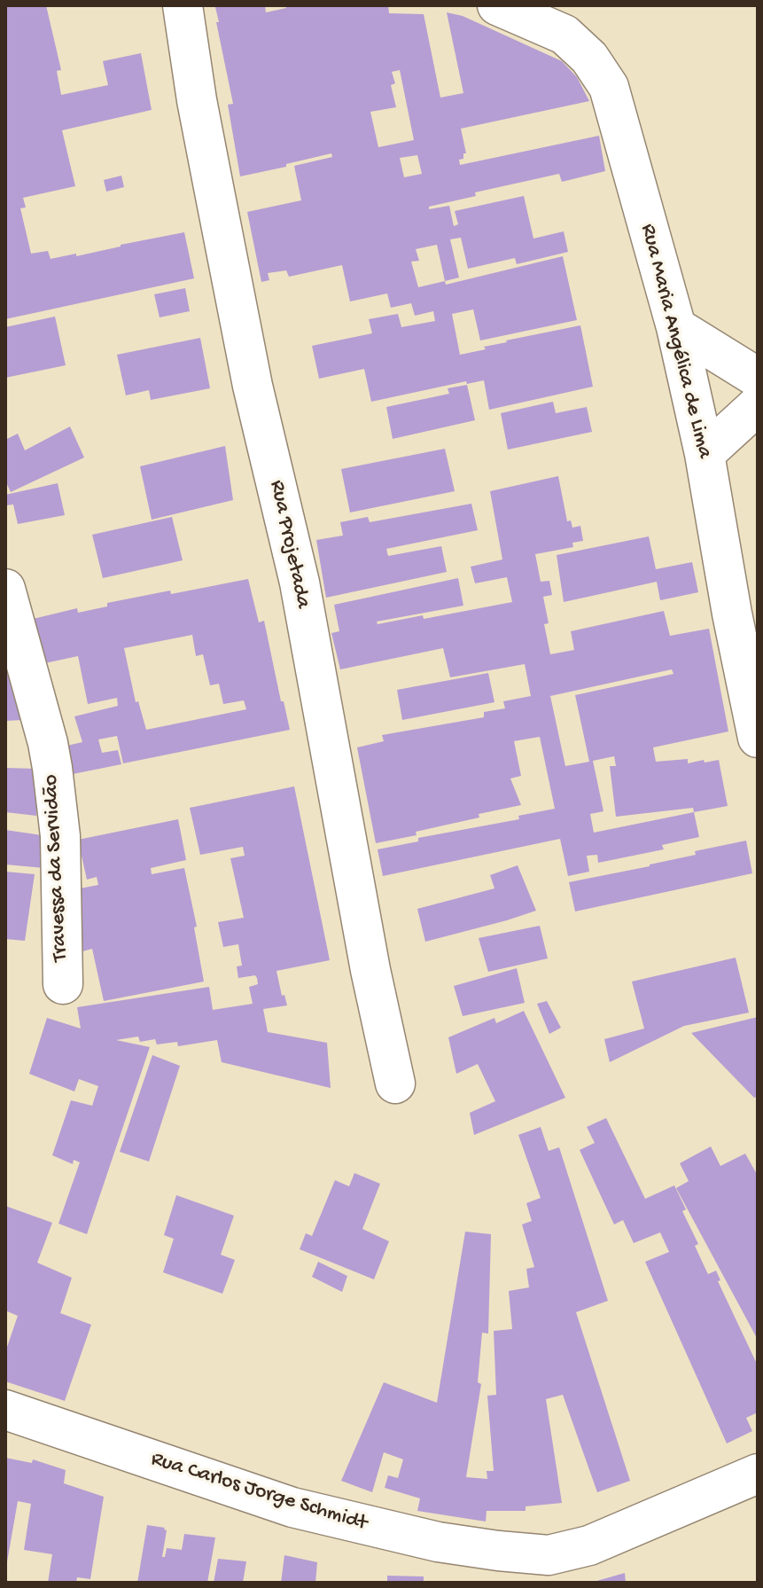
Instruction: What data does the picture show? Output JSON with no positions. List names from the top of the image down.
{
  "streets": {
    "street": [
      "Rua Maria Angélica de Lima",
      "Rua Projetada",
      "Travessa da Servidão",
      "Rua Carlos Jorge Schmidt"
    ]
  }
}
